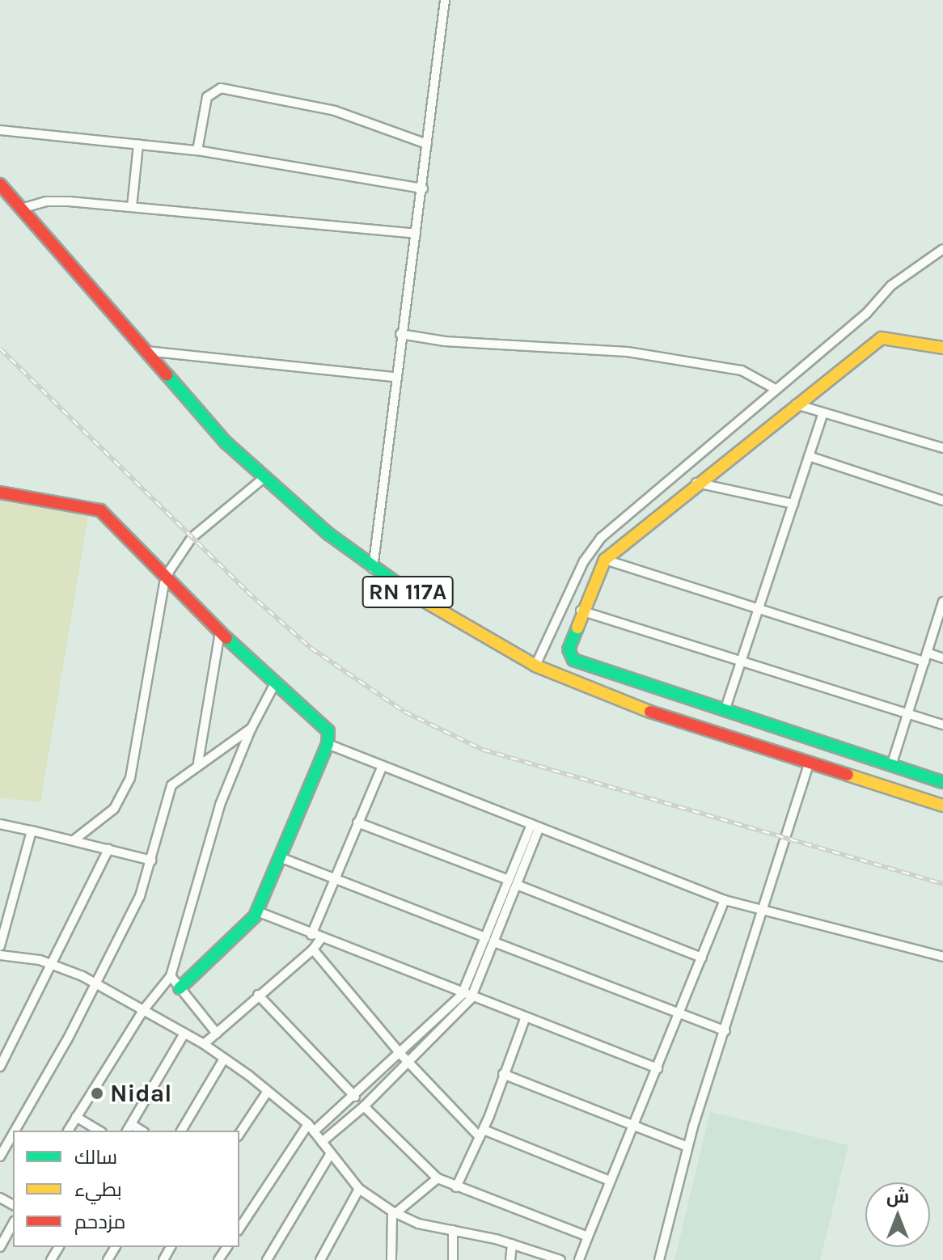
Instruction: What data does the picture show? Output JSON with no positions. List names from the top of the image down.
{
  "streets": {
    "street": ["RN 117A"]
  },
  "places": ["Nidal"],
  "legend": ["سالك", "بطيء", "مزدحم"],
  "north": "top"
}
